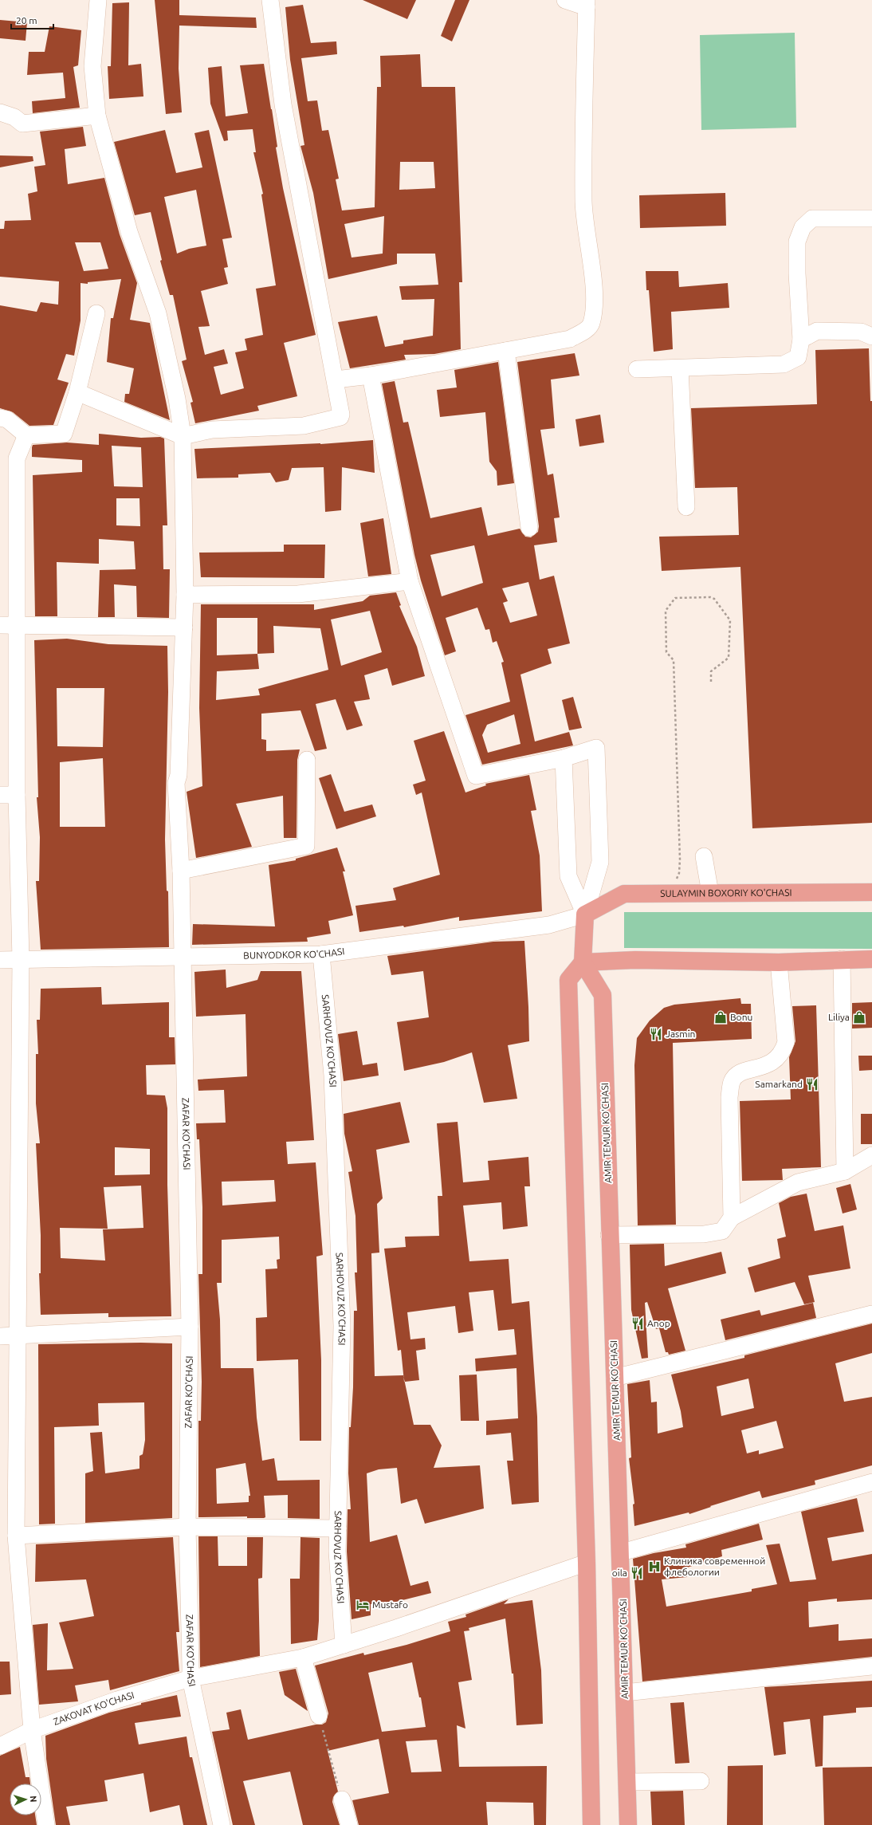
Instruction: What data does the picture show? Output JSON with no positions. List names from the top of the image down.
{
  "streets": {
    "main road": ["SULAYMIN BOXORIY KO'CHASI", "AMIR TEMUR KO'CHASI"],
    "street": [
      "BUNYODKOR KO'CHASI",
      "SARHOVUZ KO'CHASI",
      "ZAFAR KO'CHASI",
      "ZAKOVAT KO'CHASI"
    ]
  },
  "crossings": [
    ["SULAYMIN BOXORIY KO'CHASI", "BUNYODKOR KO'CHASI"],
    ["BUNYODKOR KO'CHASI", "SARHOVUZ KO'CHASI"],
    ["BUNYODKOR KO'CHASI", "ZAFAR KO'CHASI"],
    ["ZAFAR KO'CHASI", "ZAKOVAT KO'CHASI"]
  ],
  "places": {
    "shop": ["Bonu", "Liliya"],
    "restaurant": [
      "Jasmin",
      "Samarkand",
      "Anop",
      "oila"
    ],
    "hospital": ["Клиника современной флебологии"],
    "hotel": ["Mustafo"]
  },
  "scale_bar": "20 m",
  "north": "right"
}
